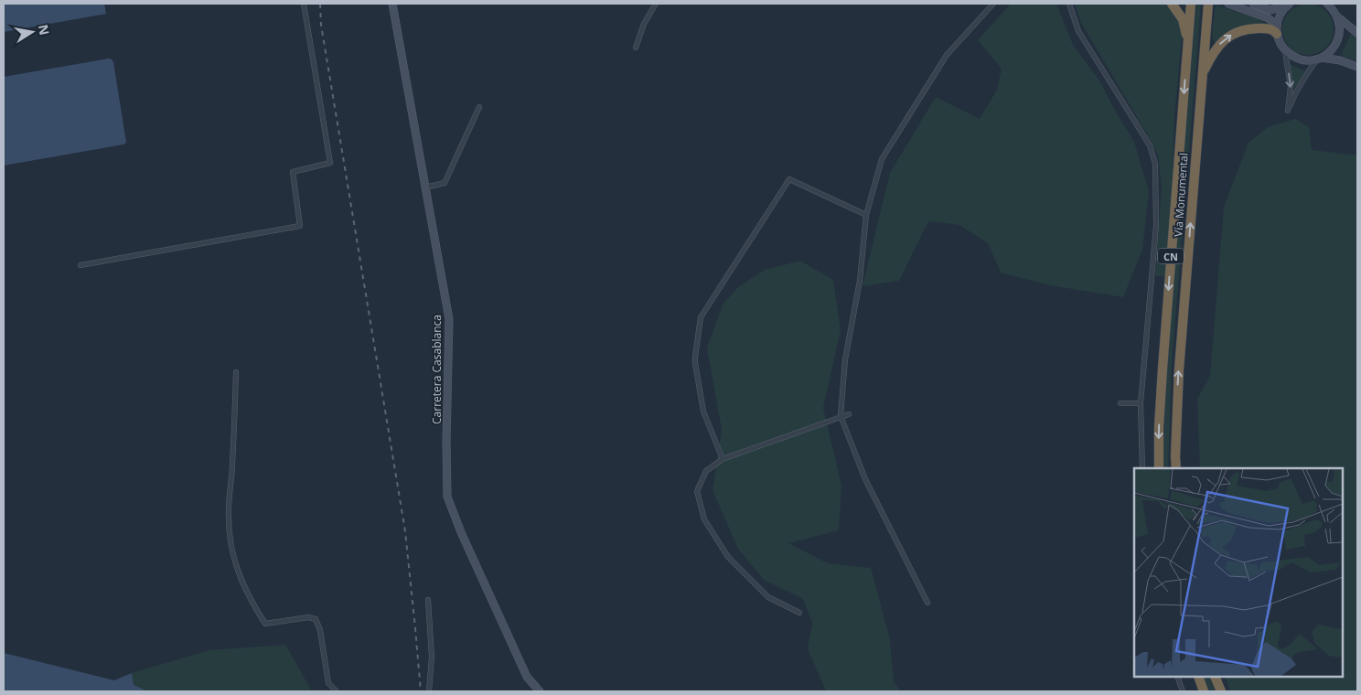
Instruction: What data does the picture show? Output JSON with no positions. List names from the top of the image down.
{
  "streets": {
    "highway": ["Vía Monumental", "CN"],
    "main road": ["Carretera Casablanca"]
  },
  "north": "right"
}
